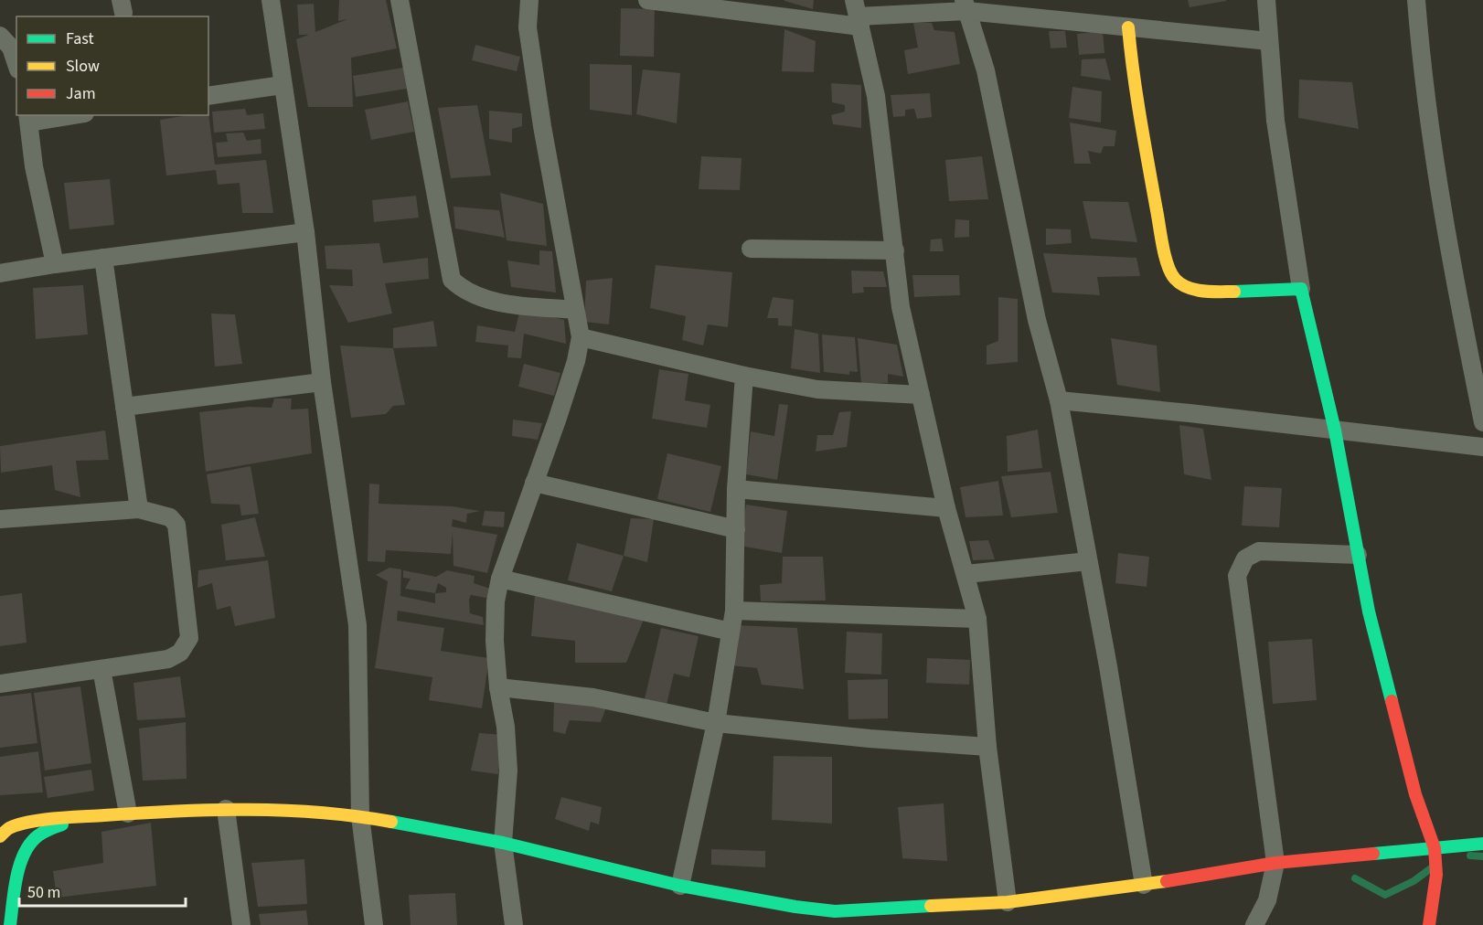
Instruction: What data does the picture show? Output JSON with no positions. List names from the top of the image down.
{
  "legend": ["Fast", "Slow", "Jam"],
  "scale_bar": "50 m"
}
